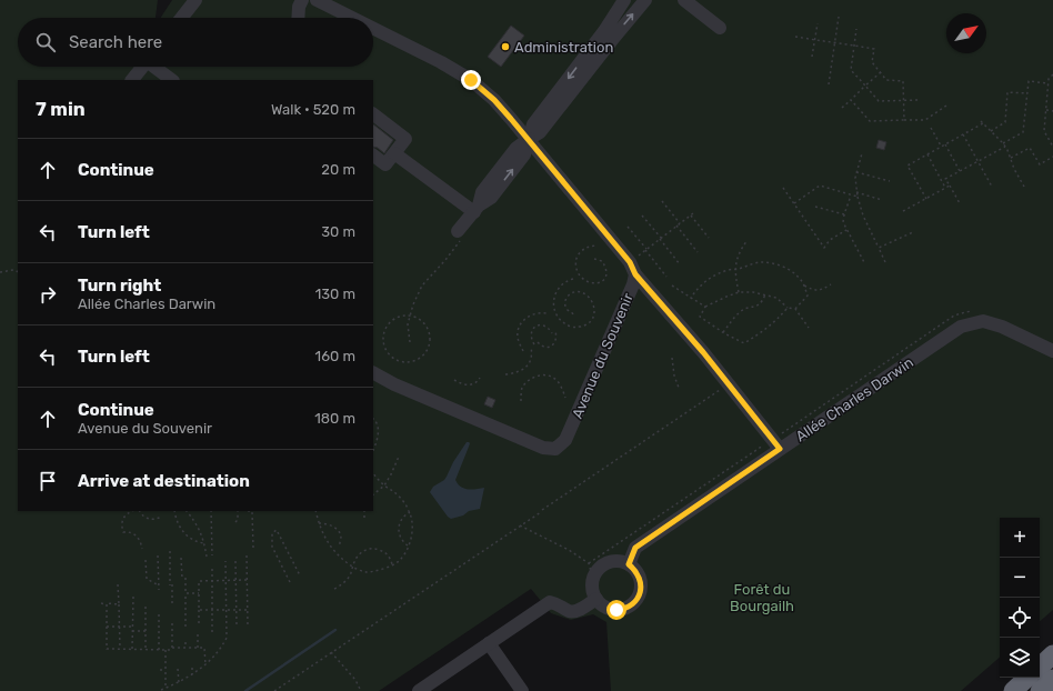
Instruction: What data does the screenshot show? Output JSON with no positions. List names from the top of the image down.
{
  "streets": {
    "street": ["Avenue du Souvenir", "Allée Charles Darwin"]
  },
  "parks": ["Forêt du Bourgailh"],
  "places": ["Administration"],
  "north": "top right",
  "page": {
    "search": "Search here",
    "heading": ["7 min", "Walk · 520 m"],
    "list": [
      ["Continue", "20 m"],
      ["Turn left", "30 m"],
      ["Turn right", "Allée Charles Darwin", "130 m"],
      ["Turn left", "160 m"],
      ["Continue", "Avenue du Souvenir", "180 m"],
      "Arrive at destination"
    ],
    "map_buttons": ["+", "−"]
  }
}
